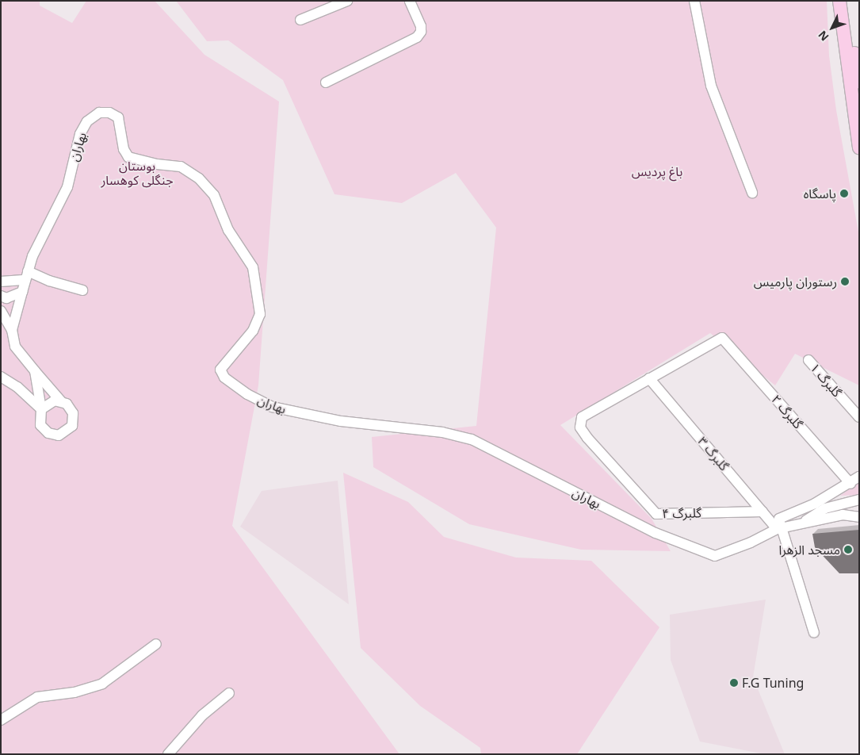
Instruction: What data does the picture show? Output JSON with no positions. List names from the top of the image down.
{
  "streets": {
    "street": [
      "بهاران",
      "گلبرگ ۱",
      "گلبرگ ۲",
      "گلبرگ ۳",
      "گلبرگ ۴"
    ]
  },
  "crossings": [
    ["بهاران", "گلبرگ ۲"],
    ["بهاران", "گلبرگ ۳"],
    ["گلبرگ ۲", "گلبرگ ۳"],
    ["گلبرگ ۲", "گلبرگ ۴"],
    ["گلبرگ ۳", "گلبرگ ۴"]
  ],
  "parks": ["بوستان جنگلی کوهسار", "باغ پردیس"],
  "places": [
    "پاسگاه",
    "رستوران پارمیس",
    "مسجد الزهرا",
    "F.G Tuning"
  ],
  "north": "bottom left"
}
